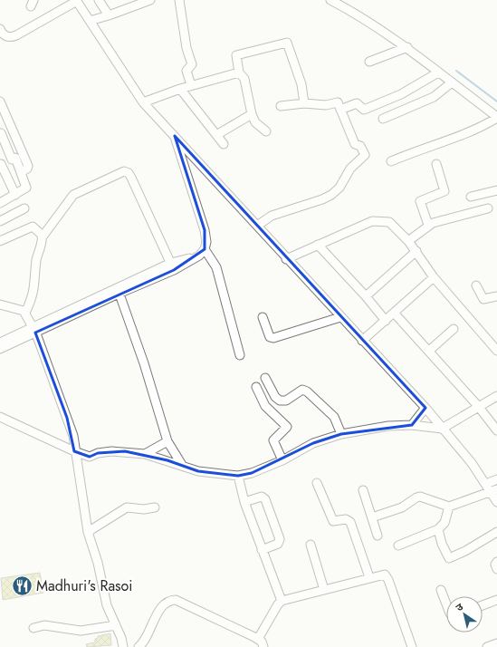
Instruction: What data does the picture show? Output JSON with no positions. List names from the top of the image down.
{
  "places": {
    "restaurant": ["Madhuri's Rasoi"]
  },
  "north": "top left"
}
